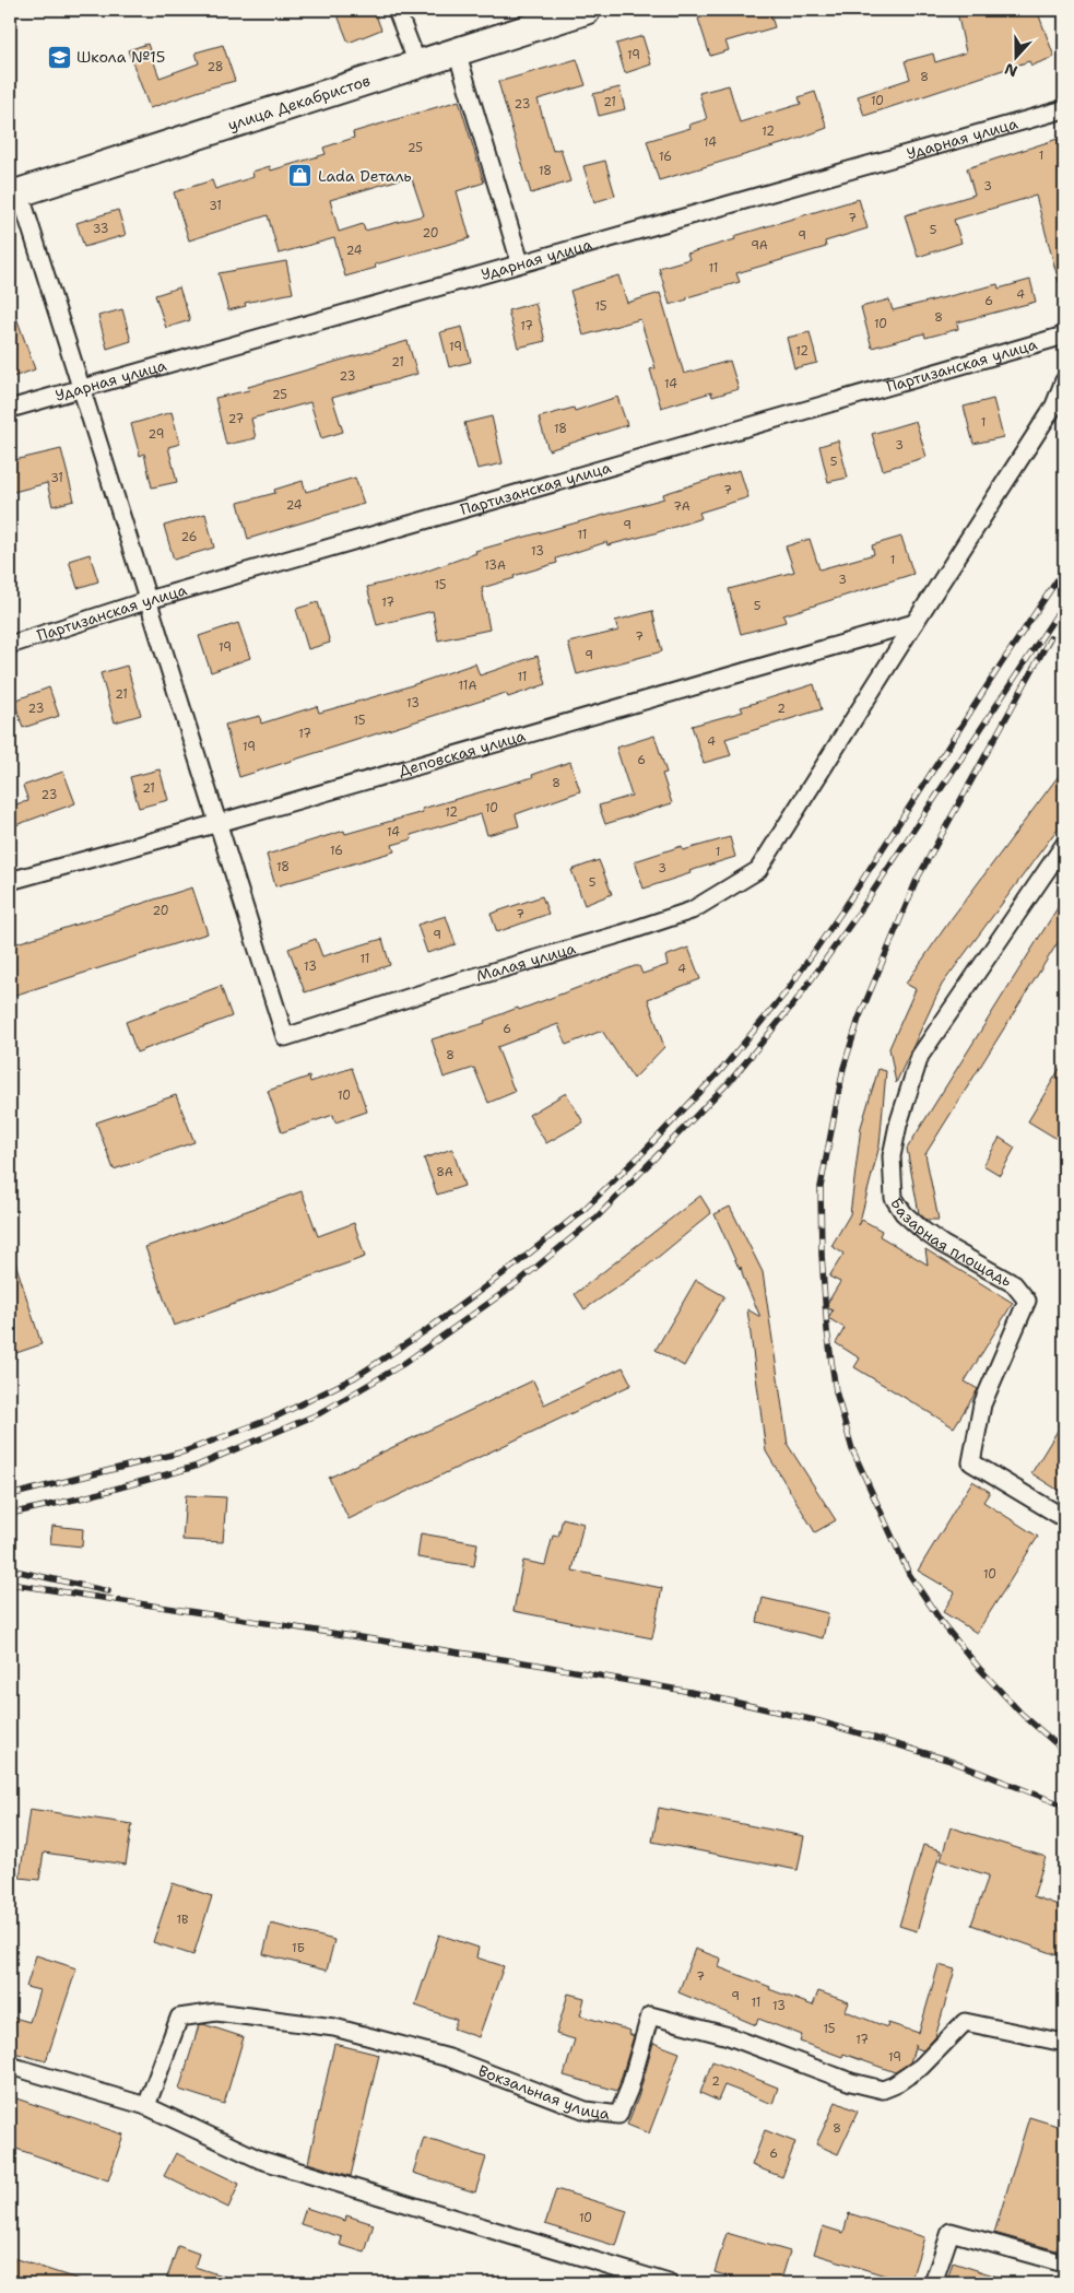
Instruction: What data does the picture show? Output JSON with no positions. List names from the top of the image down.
{
  "streets": {
    "main road": ["улица Декабристов"],
    "street": [
      "Ударная улица",
      "Партизанская улица",
      "Деповская улица",
      "Малая улица",
      "Базарная площадь",
      "Вокзальная улица"
    ]
  },
  "crossings": [
    ["Деповская улица", "Малая улица"]
  ],
  "places": {
    "school or university": ["Школа №15"],
    "shop": ["Lada Dеталь"]
  },
  "house_numbers": [
    "19",
    "28",
    "8",
    "10",
    "21",
    "23",
    "12",
    "14",
    "25",
    "1",
    "16",
    "18",
    "3",
    "31",
    "7",
    "33",
    "5",
    "20",
    "9",
    "9А",
    "24",
    "11",
    "4",
    "6",
    "15",
    "8",
    "10",
    "17",
    "19",
    "12",
    "21",
    "23",
    "14",
    "25",
    "27",
    "1",
    "18",
    "29",
    "3",
    "5",
    "31",
    "7",
    "24",
    "7А",
    "9",
    "11",
    "26",
    "13",
    "1",
    "13А",
    "3",
    "15",
    "17",
    "5",
    "7",
    "19",
    "9",
    "11",
    "11А",
    "21",
    "13",
    "23",
    "2",
    "15",
    "17",
    "4",
    "19",
    "6",
    "8",
    "21",
    "23",
    "10",
    "12",
    "14",
    "16",
    "1",
    "18",
    "3",
    "5",
    "20",
    "7",
    "9",
    "11",
    "13",
    "4",
    "6",
    "8",
    "10",
    "8А",
    "10",
    "1В",
    "1Б",
    "7",
    "9",
    "11",
    "13",
    "15",
    "17",
    "19",
    "2",
    "8",
    "6",
    "10"
  ],
  "north": "bottom"
}
